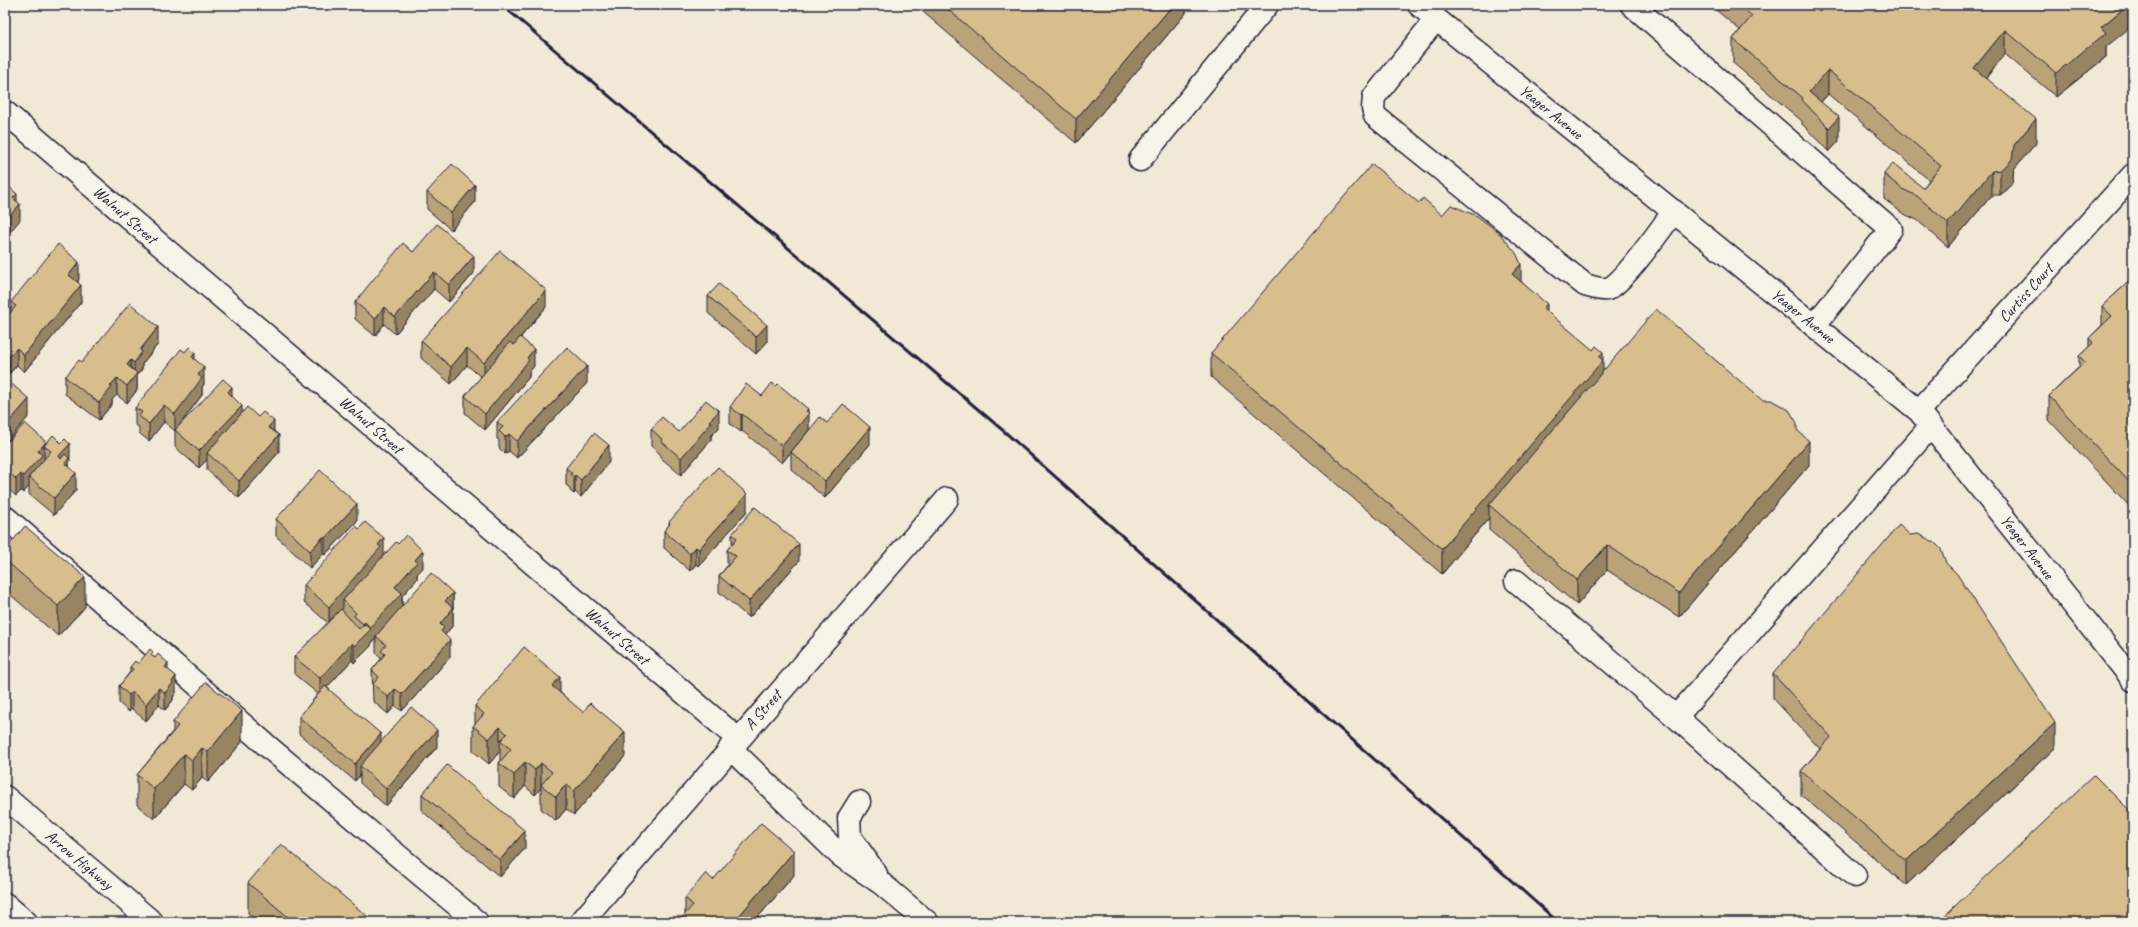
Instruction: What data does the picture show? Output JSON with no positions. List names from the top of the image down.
{
  "streets": {
    "street": [
      "Yeager Avenue",
      "Walnut Street",
      "Curtiss Court",
      "A Street",
      "Arrow Highway"
    ]
  },
  "crossings": [
    ["Yeager Avenue", "Curtiss Court"],
    ["Walnut Street", "A Street"]
  ]
}
